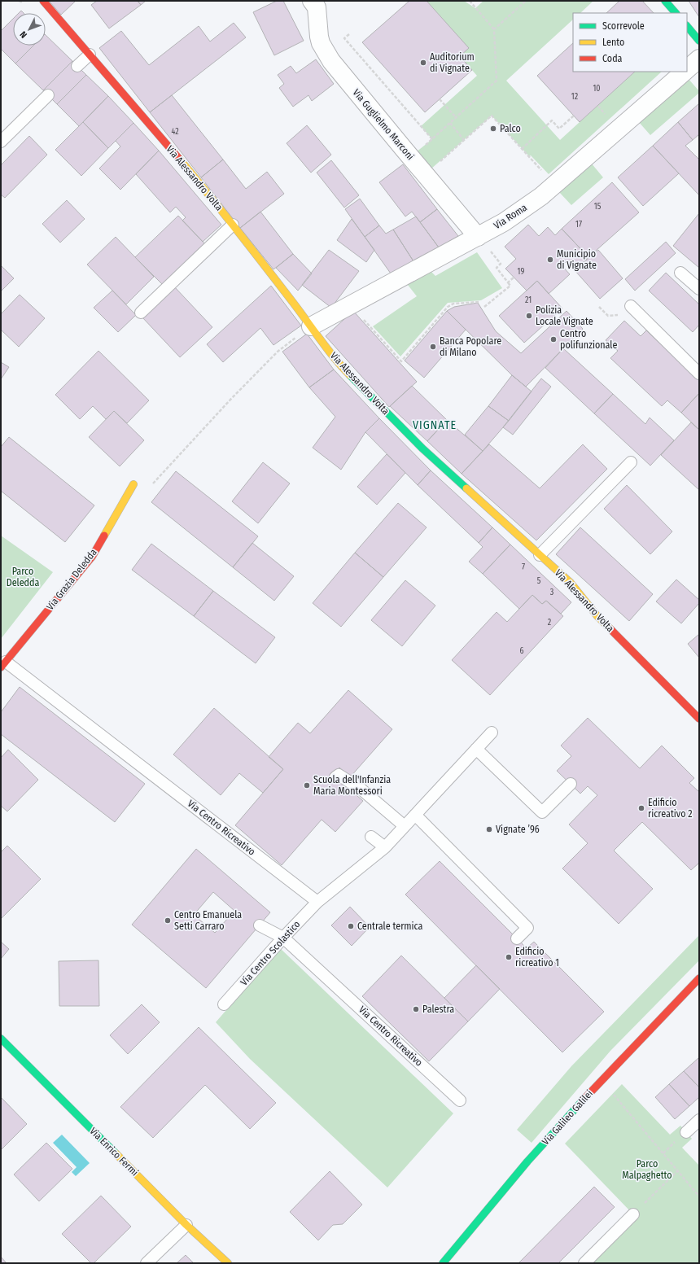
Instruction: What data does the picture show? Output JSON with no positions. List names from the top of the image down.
{
  "streets": {
    "street": [
      "Via Guglielmo Marconi",
      "Via Alessandro Volta",
      "Via Roma",
      "Via Grazia Deledda",
      "Via Galileo Galilei",
      "Via Enrico Fermi"
    ],
    "lane": ["Via Centro Ricreativo", "Via Centro Scolastico"]
  },
  "crossings": [
    ["Via Guglielmo Marconi", "Via Roma"],
    ["Via Alessandro Volta", "Via Roma"],
    ["Via Grazia Deledda", "Via Centro Ricreativo"],
    ["Via Centro Ricreativo", "Via Centro Scolastico"]
  ],
  "districts": ["VIGNATE"],
  "parks": ["Parco Deledda", "Parco Malpaghetto"],
  "places": [
    "Auditorium di Vignate",
    "Palco",
    "Municipio di Vignate",
    "Polizia Locale Vignate",
    "Centro polifunzionale",
    "Banca Popolare di Milano",
    "Scuola dell'Infanzia Maria Montessori",
    "Edificio ricreativo 2",
    "Vignate ’96",
    "Centro Emanuela Setti Carraro",
    "Centrale termica",
    "Edificio ricreativo 1",
    "Palestra"
  ],
  "house_numbers": [
    "10",
    "12",
    "42",
    "15",
    "17",
    "19",
    "21",
    "7",
    "5",
    "3",
    "2",
    "6"
  ],
  "legend": ["Scorrevole", "Lento", "Coda"],
  "north": "bottom left"
}
